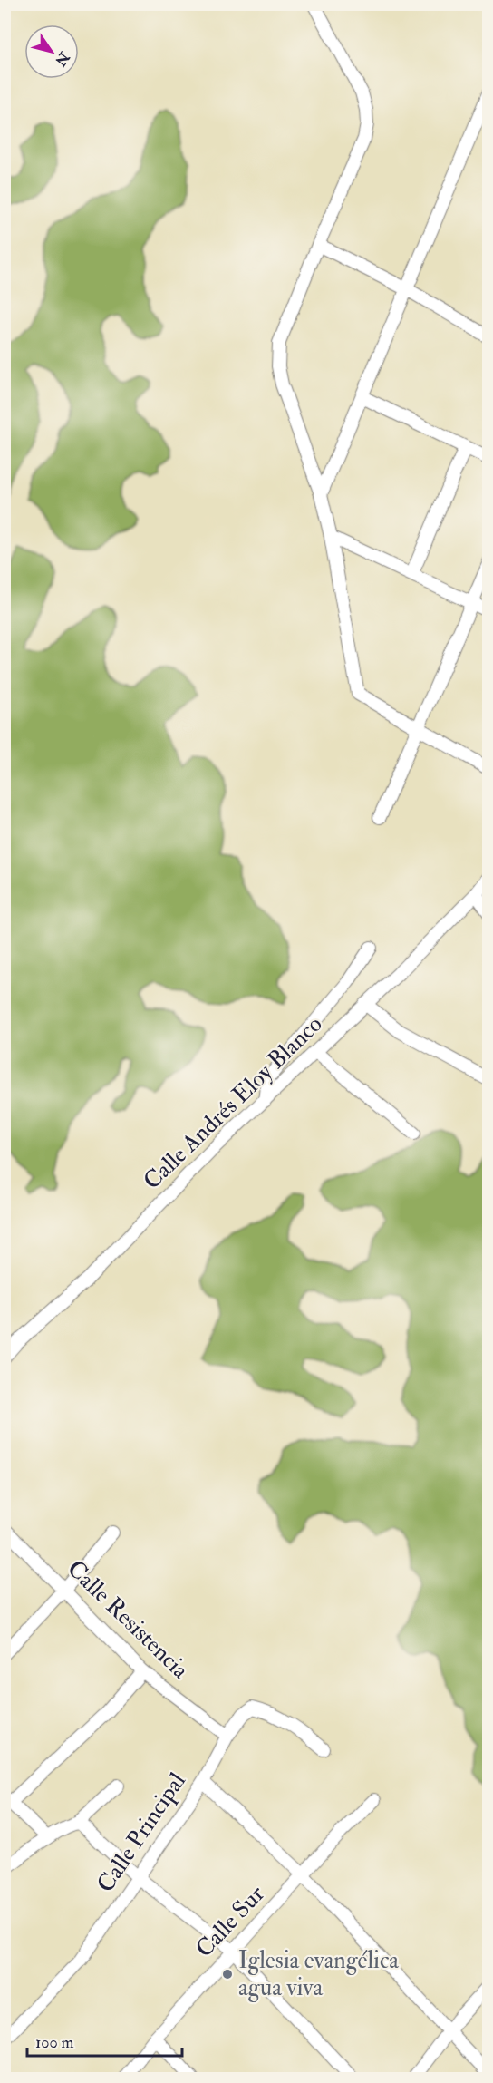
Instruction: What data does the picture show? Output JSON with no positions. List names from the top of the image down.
{
  "streets": {
    "street": [
      "Calle Andrés Eloy Blanco",
      "Calle Resistencia",
      "Calle Principal",
      "Calle Sur"
    ]
  },
  "crossings": [
    ["Calle Resistencia", "Calle Principal"]
  ],
  "places": ["Iglesia evangélica agua viva"],
  "scale_bar": "100 m",
  "north": "bottom right"
}
